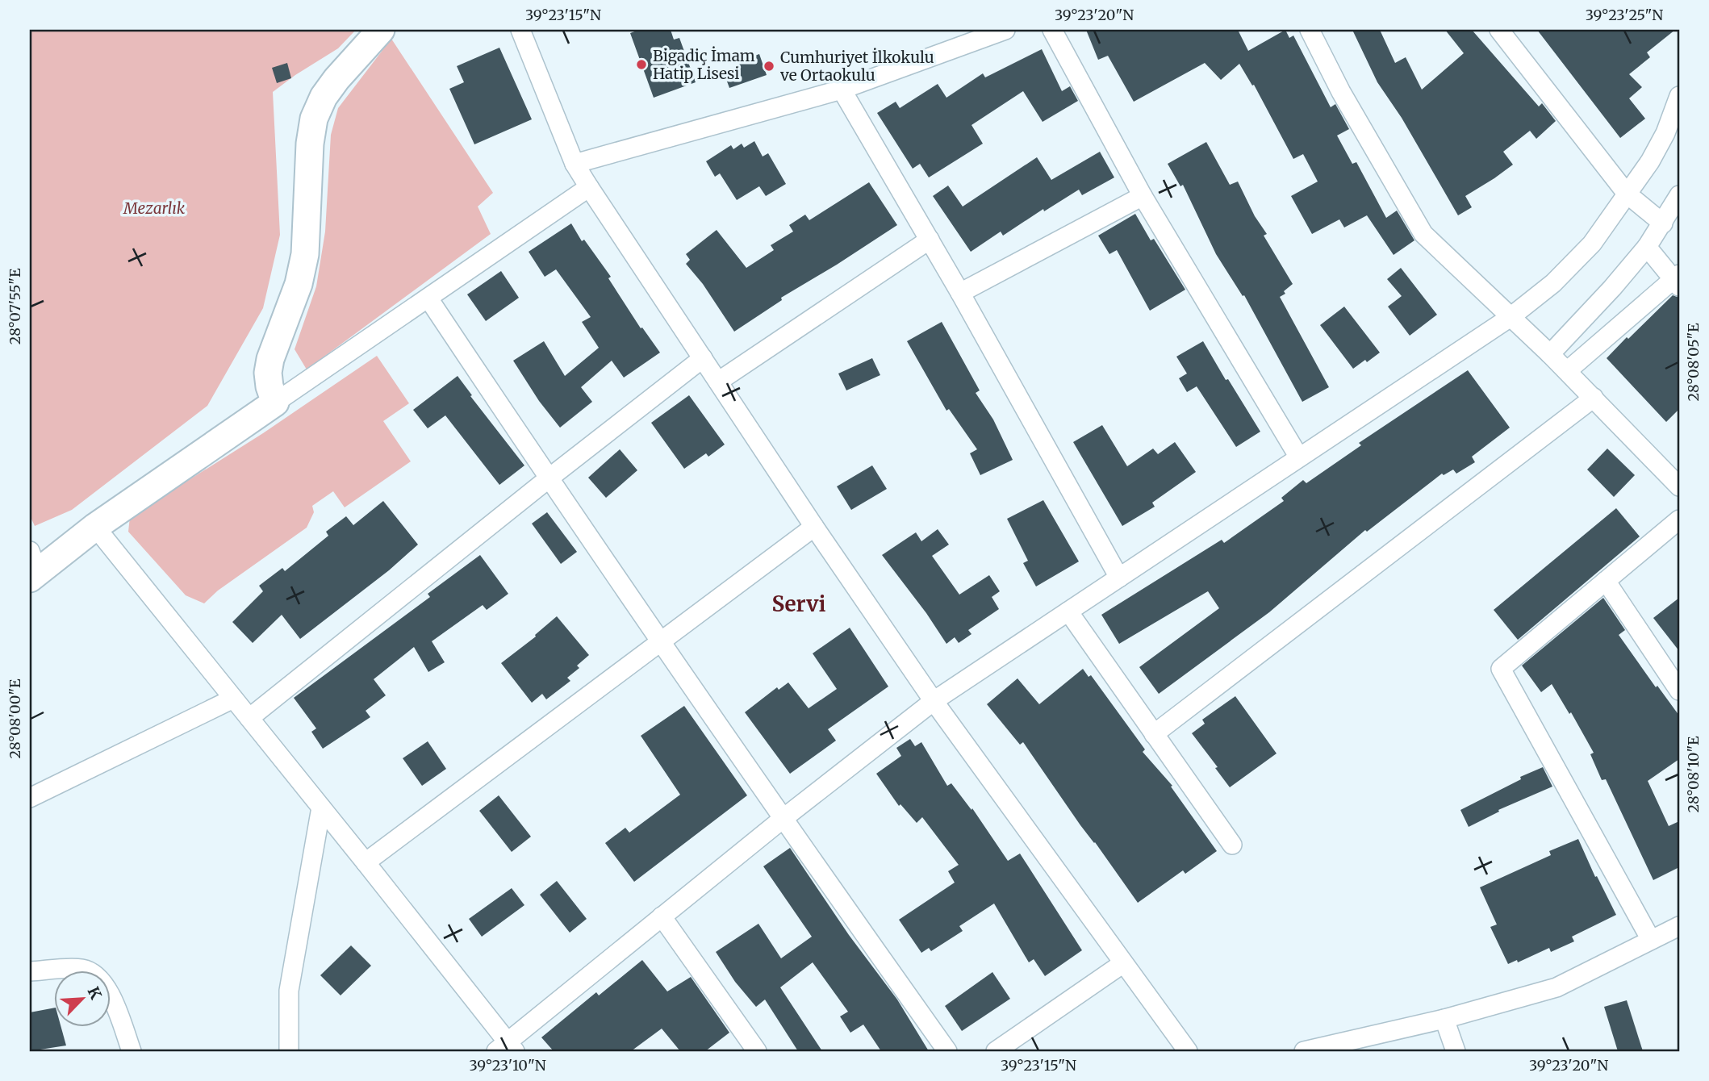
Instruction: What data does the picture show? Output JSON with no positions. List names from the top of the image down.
{
  "districts": ["Servi"],
  "parks": ["Mezarlık"],
  "places": ["Bigadiç İmam Hatip Lisesi", "Cumhuriyet İlkokulu ve Ortaokulu"],
  "north": "top right",
  "coordinates": [
    "39°23'15\"N",
    "39°23'20\"N",
    "39°23'25\"N",
    "28°07'55\"E",
    "28°08'05\"E",
    "28°08'00\"E",
    "28°08'10\"E",
    "39°23'10\"N"
  ]
}
